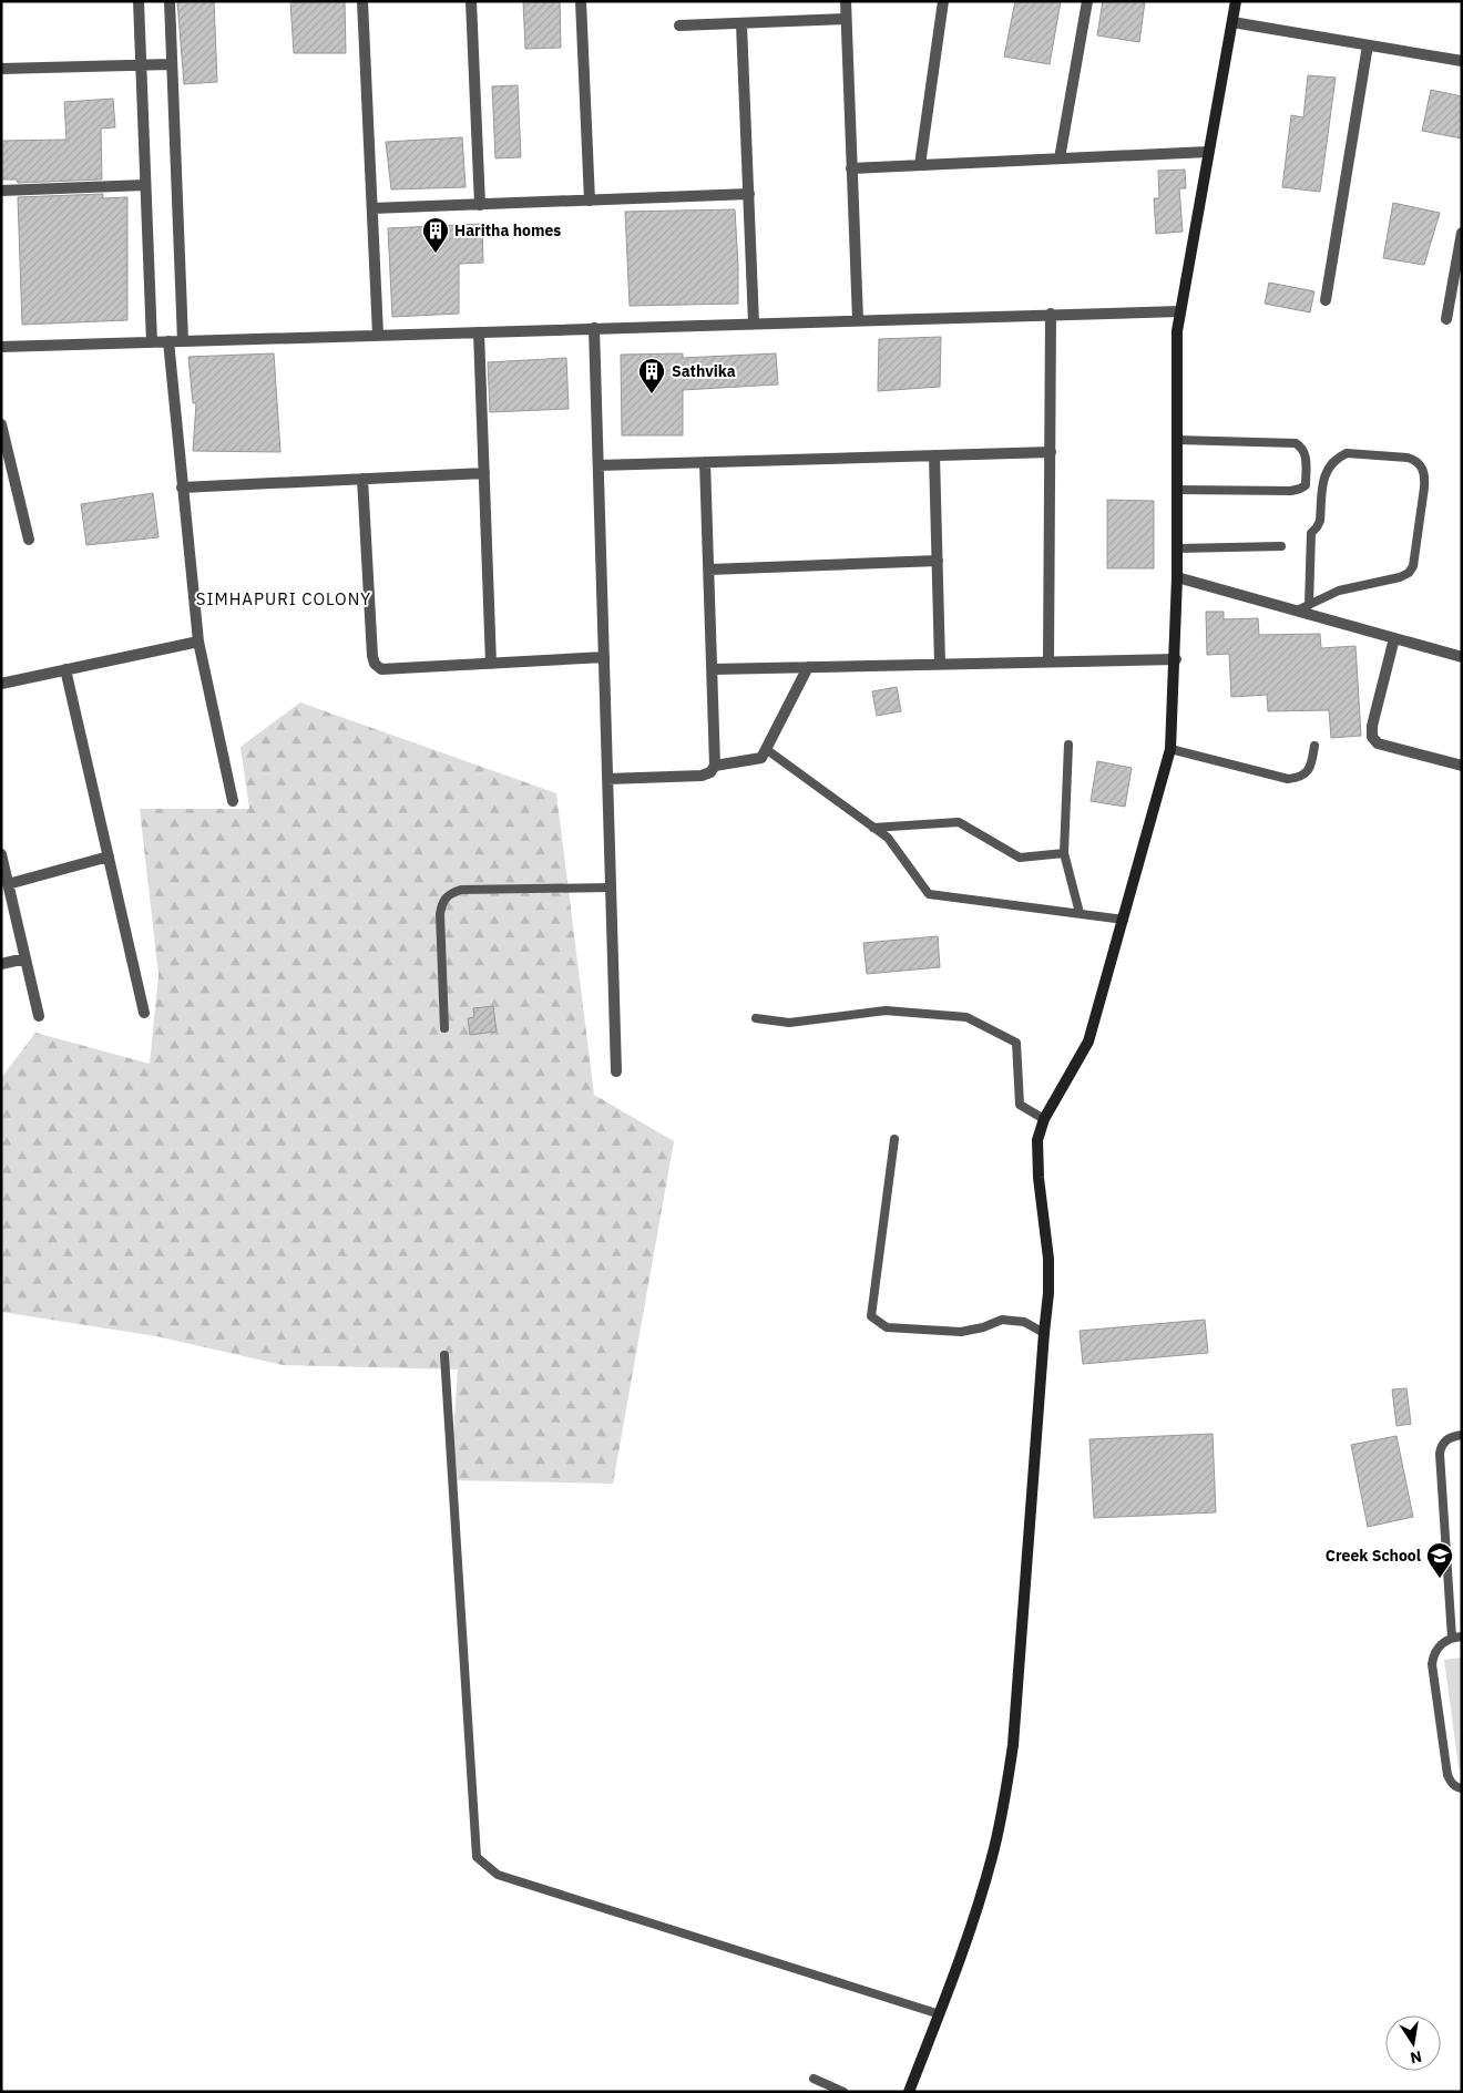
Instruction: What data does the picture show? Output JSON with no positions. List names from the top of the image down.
{
  "districts": ["SIMHAPURI COLONY"],
  "places": {
    "building": ["Haritha homes", "Sathvika"],
    "school or university": ["Creek School"]
  },
  "north": "bottom"
}
